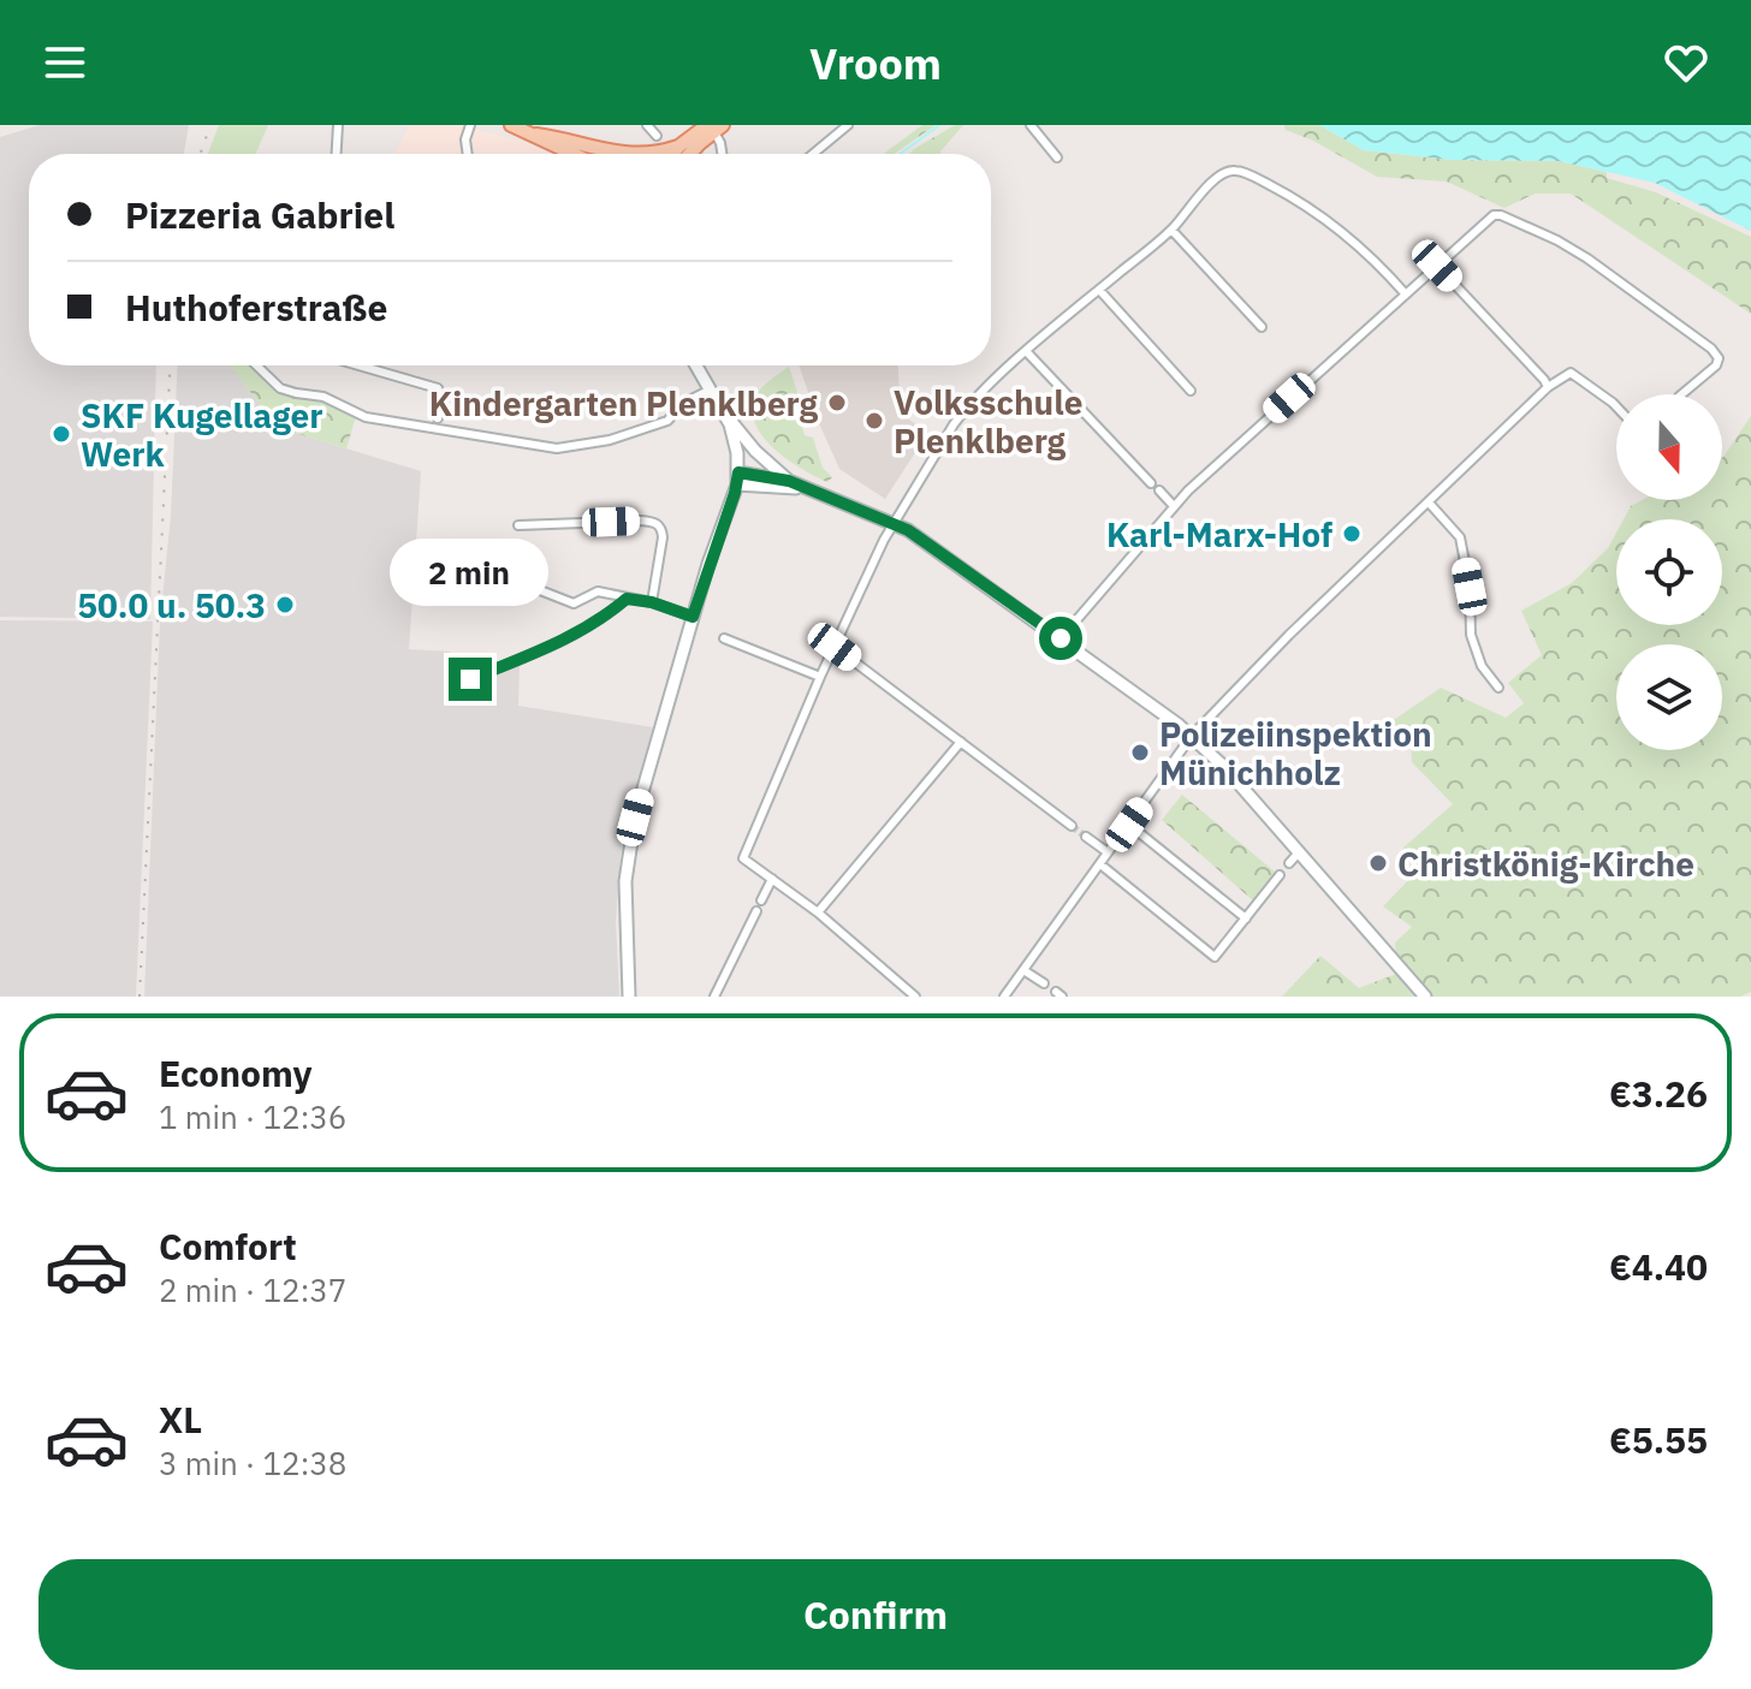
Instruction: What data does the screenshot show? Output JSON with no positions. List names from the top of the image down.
{
  "places": [
    "Kindergarten Plenklberg",
    "Volksschule Plenklberg",
    "SKF Kugellager Werk",
    "Karl-Marx-Hof",
    "50.0 u. 50.3",
    "Polizeiinspektion Münichholz",
    "Christkönig-Kirche"
  ],
  "north": "bottom",
  "page": {
    "header": "Vroom",
    "banner": ["Pizzeria Gabriel", "Huthoferstraße"],
    "bubble": "2 min",
    "list": [
      {
        "name": "Economy",
        "note": "1 min · 12:36",
        "value": "€3.26"
      },
      {
        "name": "Comfort",
        "note": "2 min · 12:37",
        "value": "€4.40"
      },
      {
        "name": "XL",
        "note": "3 min · 12:38",
        "value": "€5.55"
      }
    ],
    "buttons": "Confirm"
  }
}
